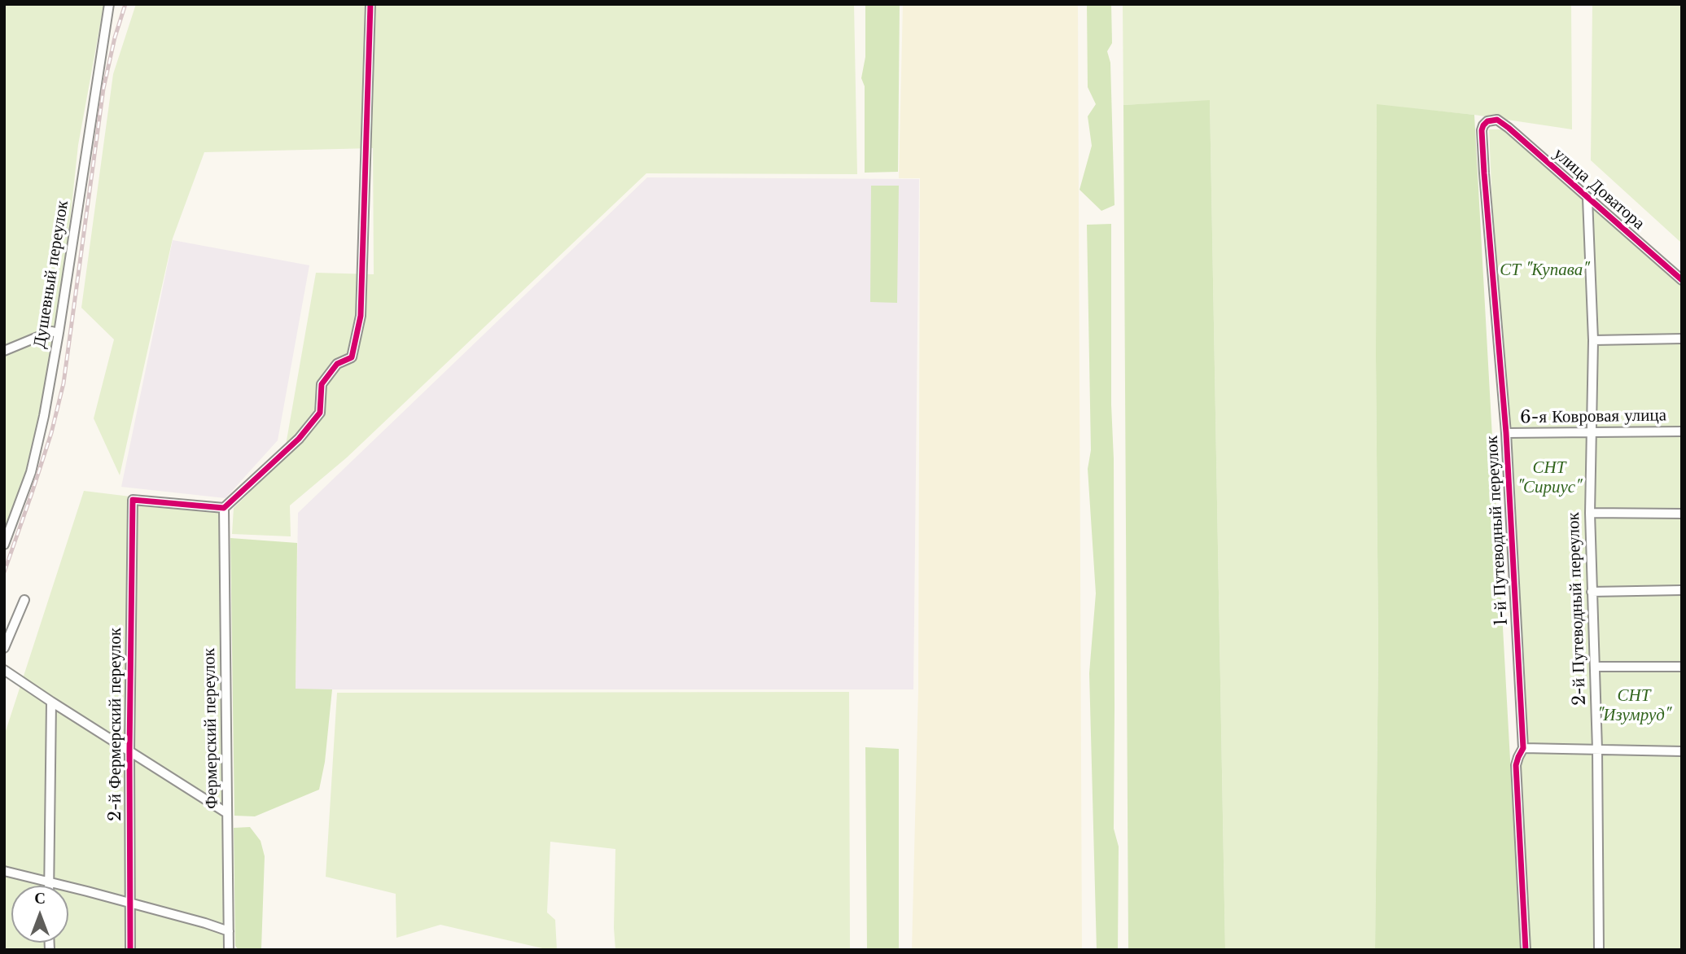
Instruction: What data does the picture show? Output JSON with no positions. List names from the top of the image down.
{
  "streets": {
    "street": [
      "улица Доватора",
      "Душевный переулок",
      "6-я Ковровая улица",
      "1-й Путеводный переулок",
      "2-й Путеводный переулок",
      "2-й Фермерский переулок",
      "Фермерский переулок"
    ]
  },
  "crossings": [
    ["улица Доватора", "1-й Путеводный переулок"],
    ["улица Доватора", "2-й Путеводный переулок"],
    ["6-я Ковровая улица", "1-й Путеводный переулок"],
    ["6-я Ковровая улица", "2-й Путеводный переулок"],
    ["2-й Фермерский переулок", "Фермерский переулок"]
  ],
  "parks": ["СТ \"Купава\"", "СНТ \"Сириус\"", "СНТ \"Изумруд\""],
  "north": "top"
}
